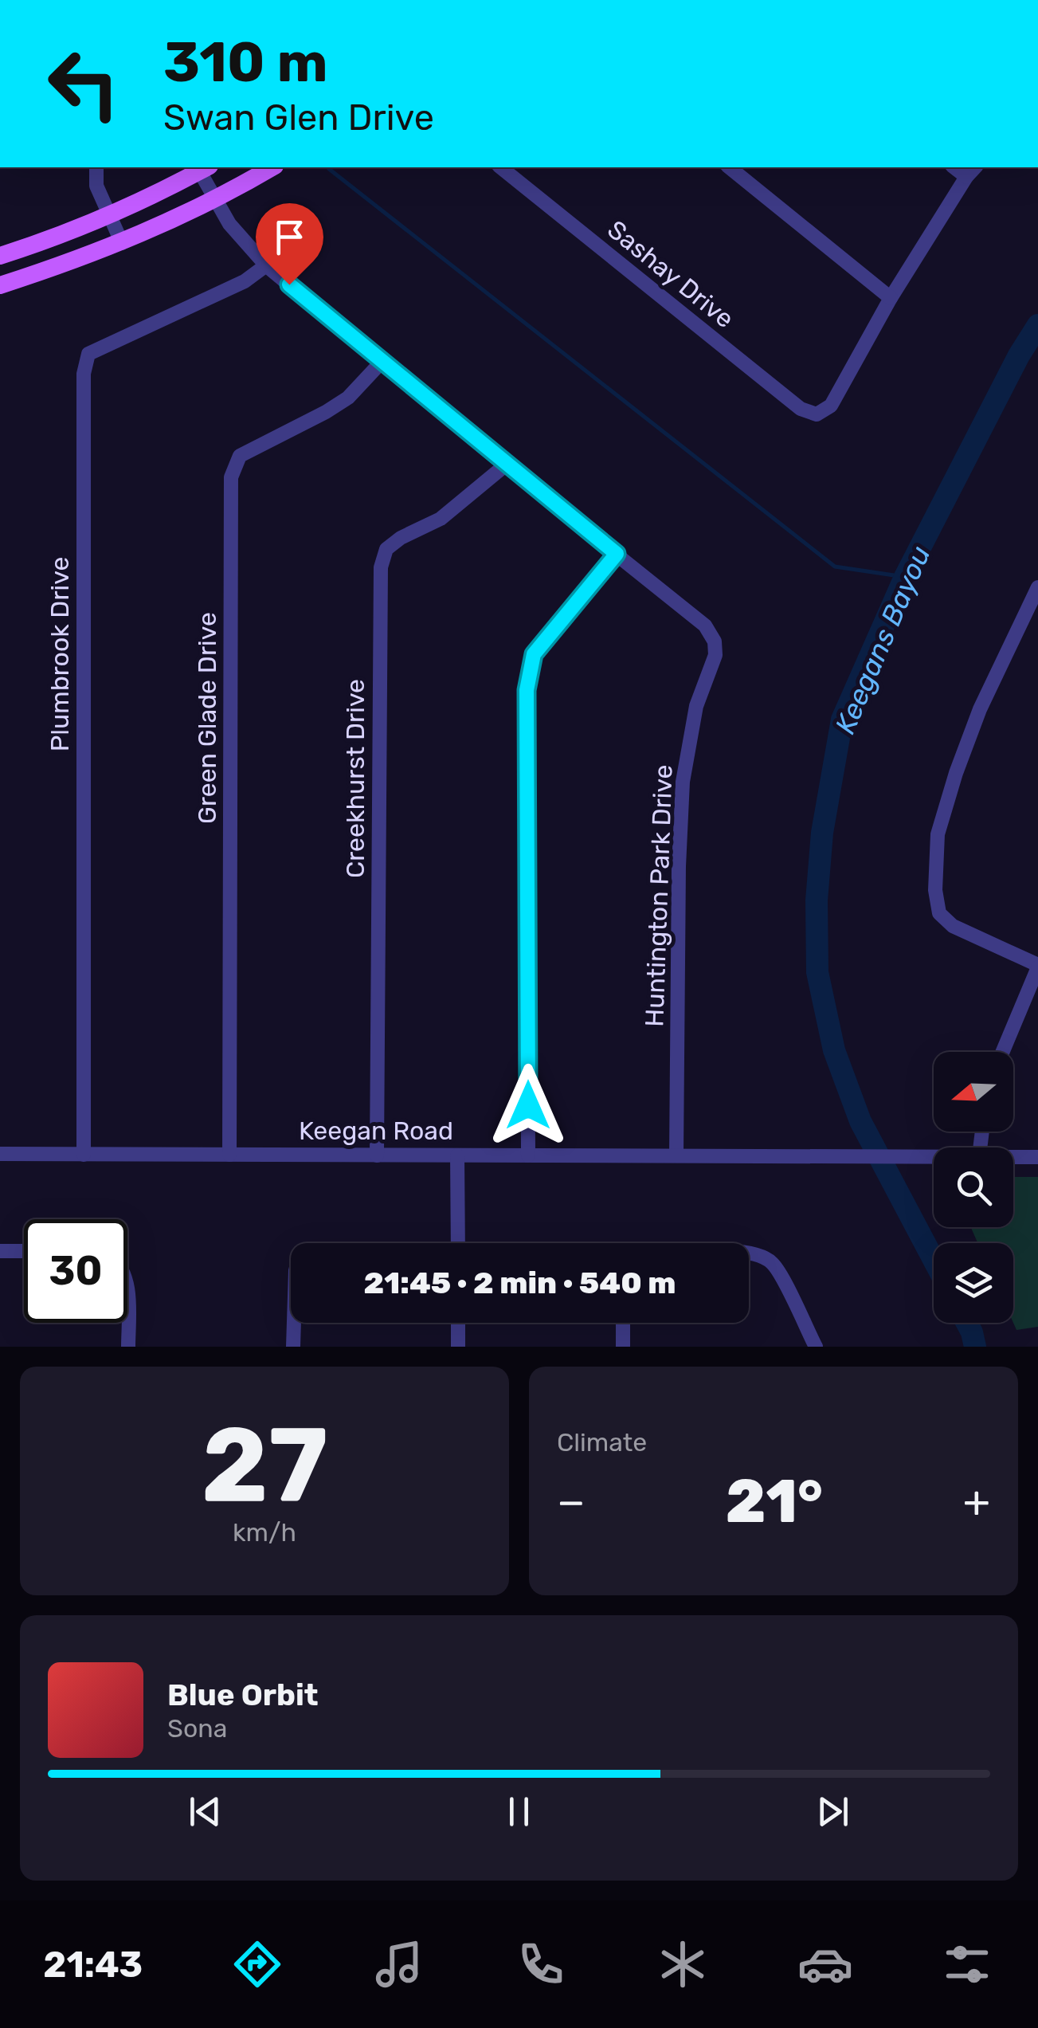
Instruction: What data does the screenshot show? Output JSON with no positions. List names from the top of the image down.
{
  "streets": {
    "street": [
      "Sashay Drive",
      "Plumbrook Drive",
      "Green Glade Drive",
      "Creekhurst Drive",
      "Huntington Park Drive",
      "Keegan Road"
    ]
  },
  "crossings": [
    ["Plumbrook Drive", "Keegan Road"],
    ["Green Glade Drive", "Keegan Road"],
    ["Creekhurst Drive", "Keegan Road"],
    ["Huntington Park Drive", "Keegan Road"]
  ],
  "water": ["Keegans Bayou"],
  "north": "left",
  "page": {
    "turn": ["310 m", "Swan Glen Drive"],
    "limit": "30",
    "trip": "21:45 · 2 min · 540 m",
    "tile": [
      ["27", "km/h"],
      "Climate"
    ],
    "heat": ["−", "21°", "+"],
    "song": ["Blue Orbit", "Sona"],
    "tabs": "21:43"
  }
}
